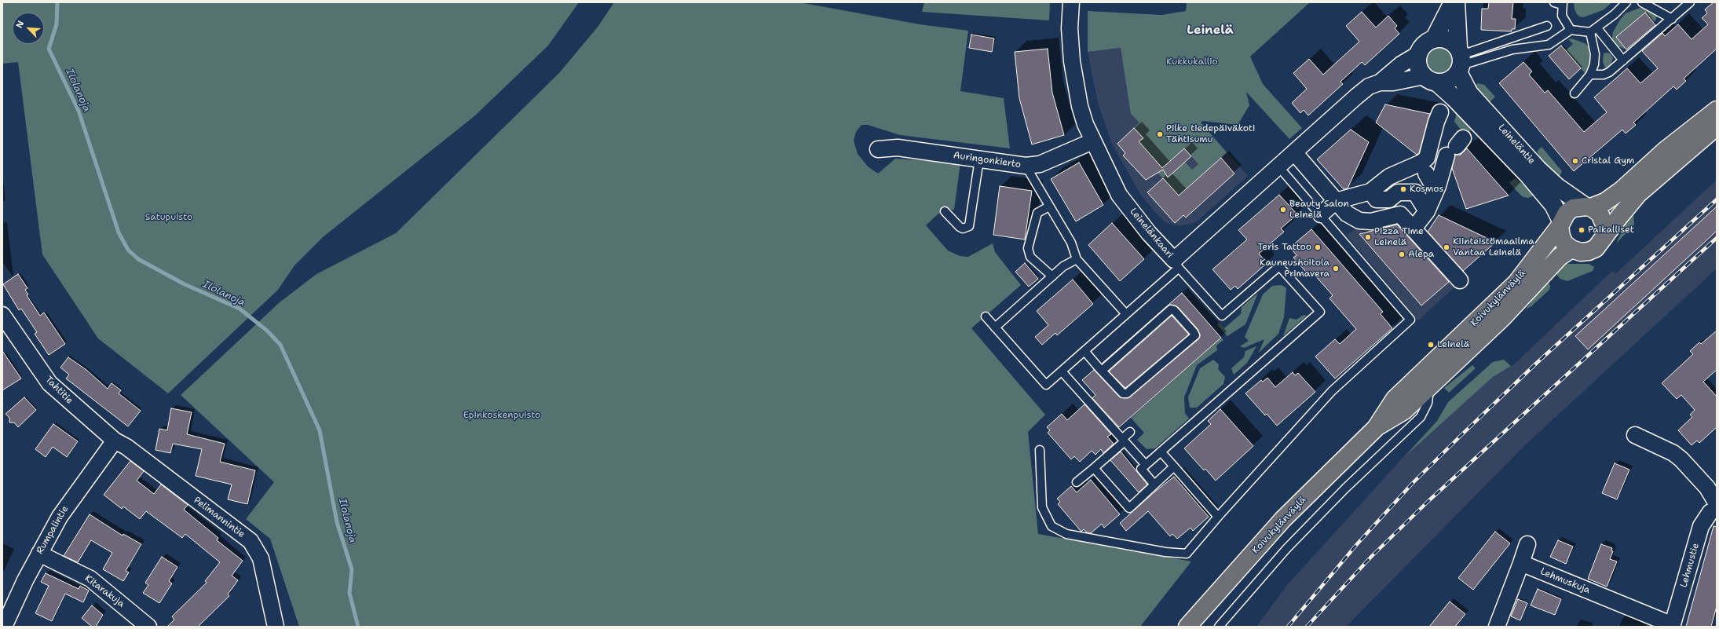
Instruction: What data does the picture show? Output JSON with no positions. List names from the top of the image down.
{
  "streets": {
    "main road": ["Leineläntie", "Koivukylänväylä"],
    "street": [
      "Auringonkierto",
      "Leinelänkaari",
      "Tahtitie",
      "Pelimannintie",
      "Rumpalintie",
      "Lehmustie",
      "Lehmuskuja",
      "Kitarakuja"
    ]
  },
  "crossings": [
    ["Leineläntie", "Leinelänkaari"],
    ["Leineläntie", "Koivukylänväylä"],
    ["Auringonkierto", "Leinelänkaari"],
    ["Tahtitie", "Pelimannintie"],
    ["Tahtitie", "Rumpalintie"],
    ["Pelimannintie", "Rumpalintie"],
    ["Rumpalintie", "Kitarakuja"],
    ["Lehmustie", "Lehmuskuja"]
  ],
  "districts": ["Leinelä"],
  "water": ["Ilolanoja"],
  "parks": ["Kukkukallio", "Satupuisto", "Epinkoskenpuisto"],
  "places": [
    "Pilke tiedepäiväkoti Tähtisumu",
    "Cristal Gym",
    "Kosmos",
    "Beauty Salon Leinelä",
    "Paikalliset",
    "Pizza Time Leinelä",
    "Teris Tattoo",
    "Kiinteistömaailma Vantaa Leinelä",
    "Alepa",
    "Kauneushoitola Primavera",
    "Leinelä"
  ],
  "north": "top left"
}
